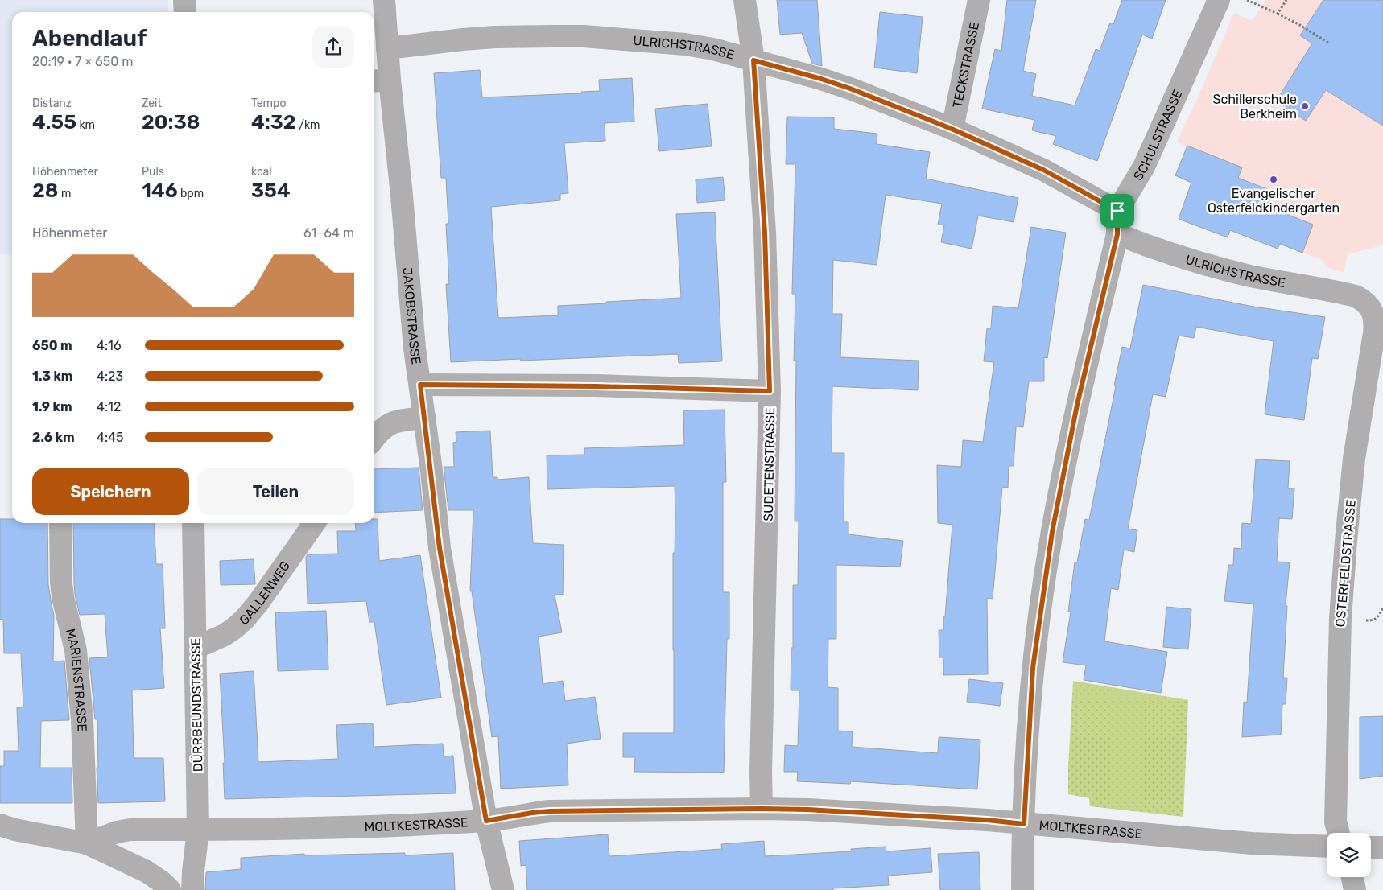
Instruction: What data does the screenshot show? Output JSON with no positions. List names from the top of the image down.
{
  "streets": {
    "street": [
      "ULRICHSTRASSE",
      "TECKSTRASSE",
      "SCHULSTRASSE",
      "JAKOBSTRASSE",
      "SUDETENSTRASSE",
      "OSTERFELDSTRASSE",
      "GALLENWEG",
      "MARIENSTRASSE",
      "DÜRRBEUNDSTRASSE",
      "MOLTKESTRASSE"
    ]
  },
  "crossings": [
    ["ULRICHSTRASSE", "TECKSTRASSE"],
    ["ULRICHSTRASSE", "SCHULSTRASSE"],
    ["ULRICHSTRASSE", "JAKOBSTRASSE"],
    ["ULRICHSTRASSE", "SUDETENSTRASSE"],
    ["ULRICHSTRASSE", "OSTERFELDSTRASSE"],
    ["JAKOBSTRASSE", "MOLTKESTRASSE"],
    ["SUDETENSTRASSE", "MOLTKESTRASSE"],
    ["GALLENWEG", "DÜRRBEUNDSTRASSE"],
    ["MARIENSTRASSE", "MOLTKESTRASSE"],
    ["DÜRRBEUNDSTRASSE", "MOLTKESTRASSE"]
  ],
  "places": ["Schillerschule Berkheim", "Evangelischer Osterfeldkindergarten"],
  "page": {
    "heading": ["Abendlauf", "20:19 · 7 × 650 m"],
    "stats": [
      ["Distanz", "4.55 km"],
      ["Zeit", "20:38"],
      ["Tempo", "4:32 /km"],
      ["Höhenmeter", "28 m"],
      ["Puls", "146 bpm"],
      ["kcal", "354"]
    ],
    "chart": ["Höhenmeter", "61–64 m"],
    "list": [
      {
        "name": "650 m",
        "note": "4:16"
      },
      {
        "name": "1.3 km",
        "note": "4:23"
      },
      {
        "name": "1.9 km",
        "note": "4:12"
      },
      {
        "name": "2.6 km",
        "note": "4:45"
      }
    ],
    "buttons": ["Speichern", "Teilen"]
  }
}
